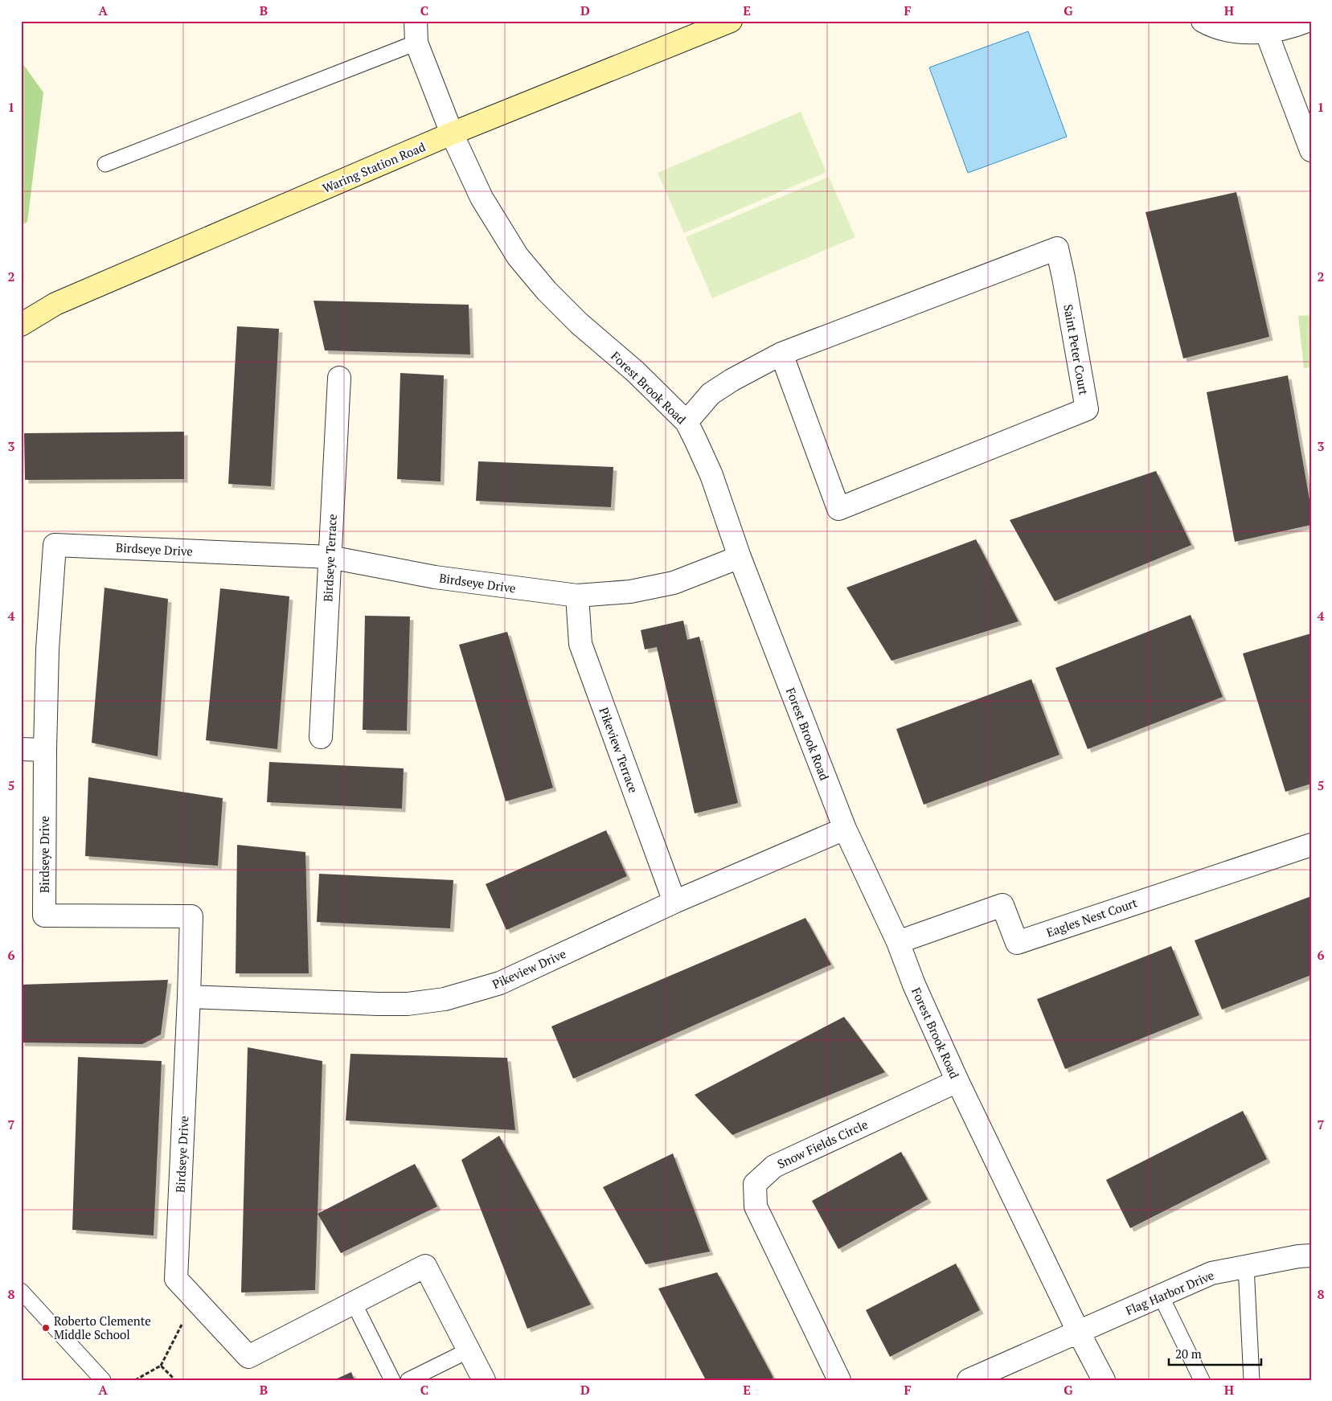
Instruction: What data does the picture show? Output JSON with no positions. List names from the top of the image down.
{
  "streets": {
    "street": [
      "Waring Station Road",
      "Saint Peter Court",
      "Forest Brook Road",
      "Birdseye Drive",
      "Birdseye Terrace",
      "Pikeview Terrace",
      "Eagles Nest Court",
      "Pikeview Drive",
      "Snow Fields Circle",
      "Flag Harbor Drive"
    ]
  },
  "crossings": [
    ["Waring Station Road", "Forest Brook Road"],
    ["Saint Peter Court", "Forest Brook Road"],
    ["Forest Brook Road", "Birdseye Drive"],
    ["Forest Brook Road", "Eagles Nest Court"],
    ["Forest Brook Road", "Pikeview Drive"],
    ["Forest Brook Road", "Snow Fields Circle"],
    ["Forest Brook Road", "Flag Harbor Drive"],
    ["Birdseye Drive", "Birdseye Terrace"],
    ["Birdseye Drive", "Pikeview Terrace"],
    ["Birdseye Drive", "Pikeview Drive"],
    ["Pikeview Terrace", "Pikeview Drive"]
  ],
  "places": ["Roberto Clemente Middle School"],
  "scale_bar": "20 m",
  "grid": {
    "columns": [
      "A",
      "B",
      "C",
      "D",
      "E",
      "F",
      "G",
      "H"
    ],
    "rows": [
      "1",
      "2",
      "3",
      "4",
      "5",
      "6",
      "7",
      "8"
    ]
  }
}
